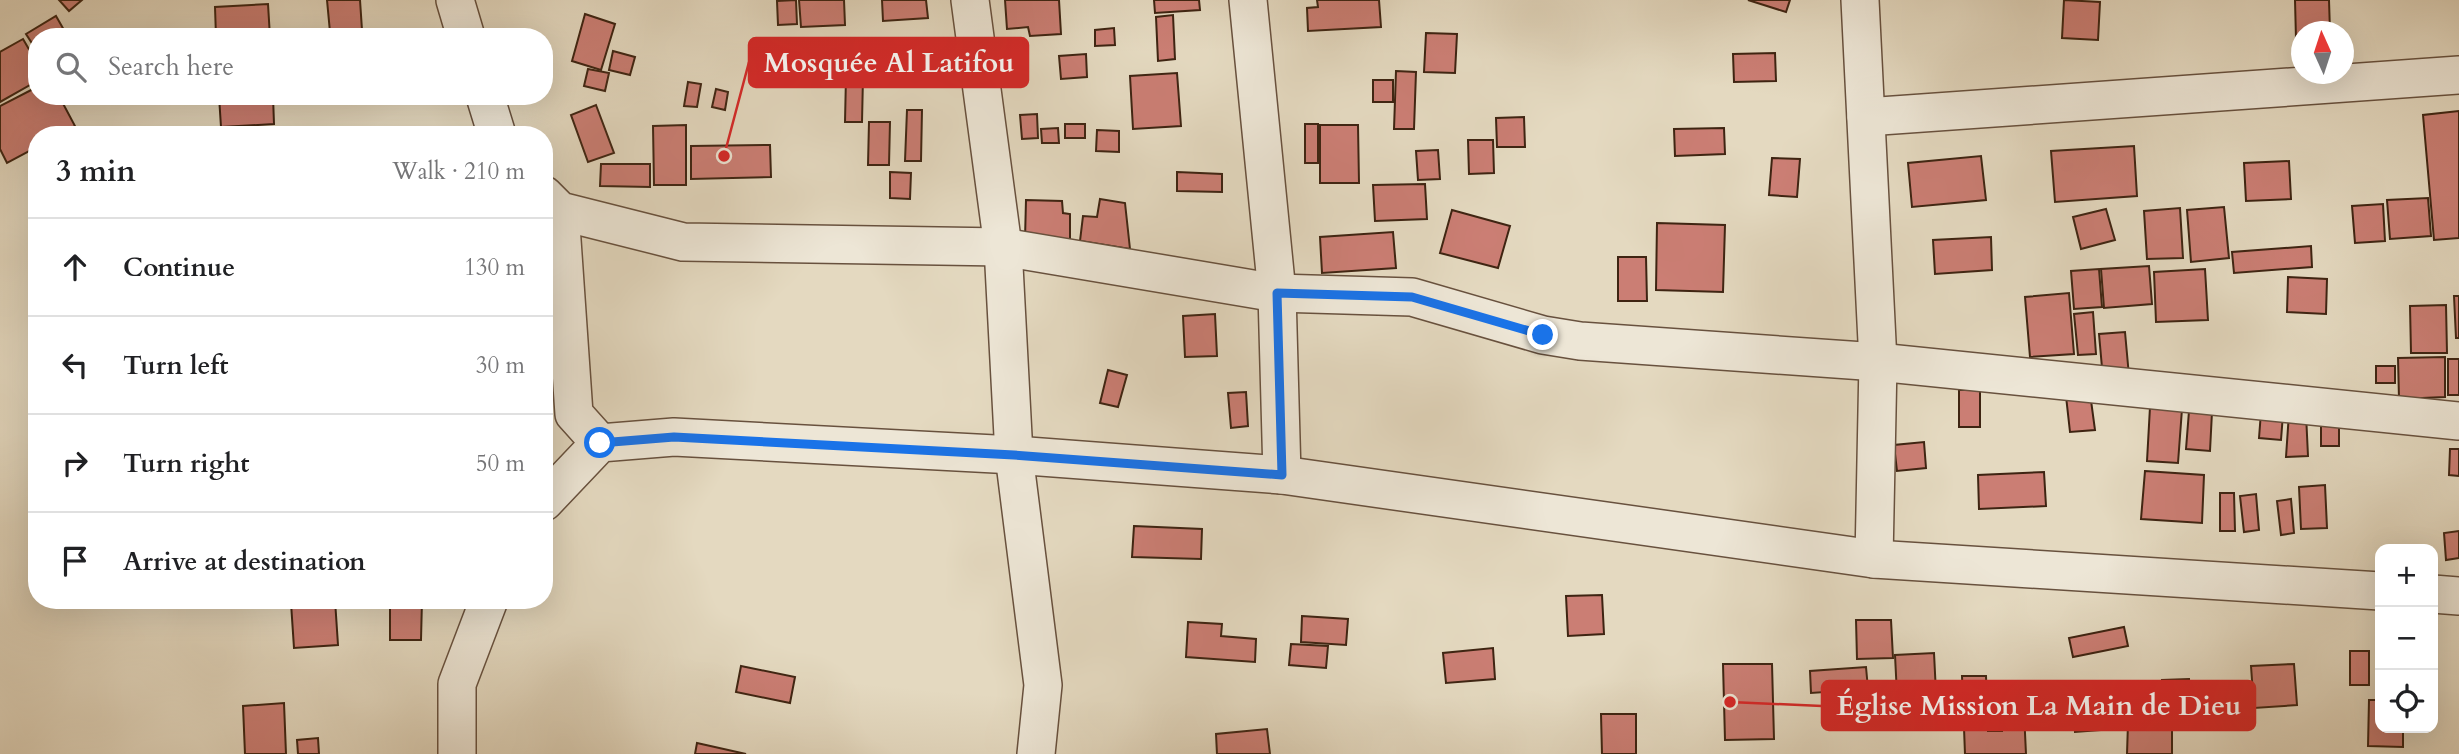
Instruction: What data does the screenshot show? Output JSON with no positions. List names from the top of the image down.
{
  "places": ["Mosquée Al Latifou", "Église Mission La Main de Dieu"],
  "north": "top",
  "page": {
    "search": "Search here",
    "heading": ["3 min", "Walk · 210 m"],
    "list": [
      ["Continue", "130 m"],
      ["Turn left", "30 m"],
      ["Turn right", "50 m"],
      "Arrive at destination"
    ],
    "map_buttons": ["+", "−"]
  }
}
